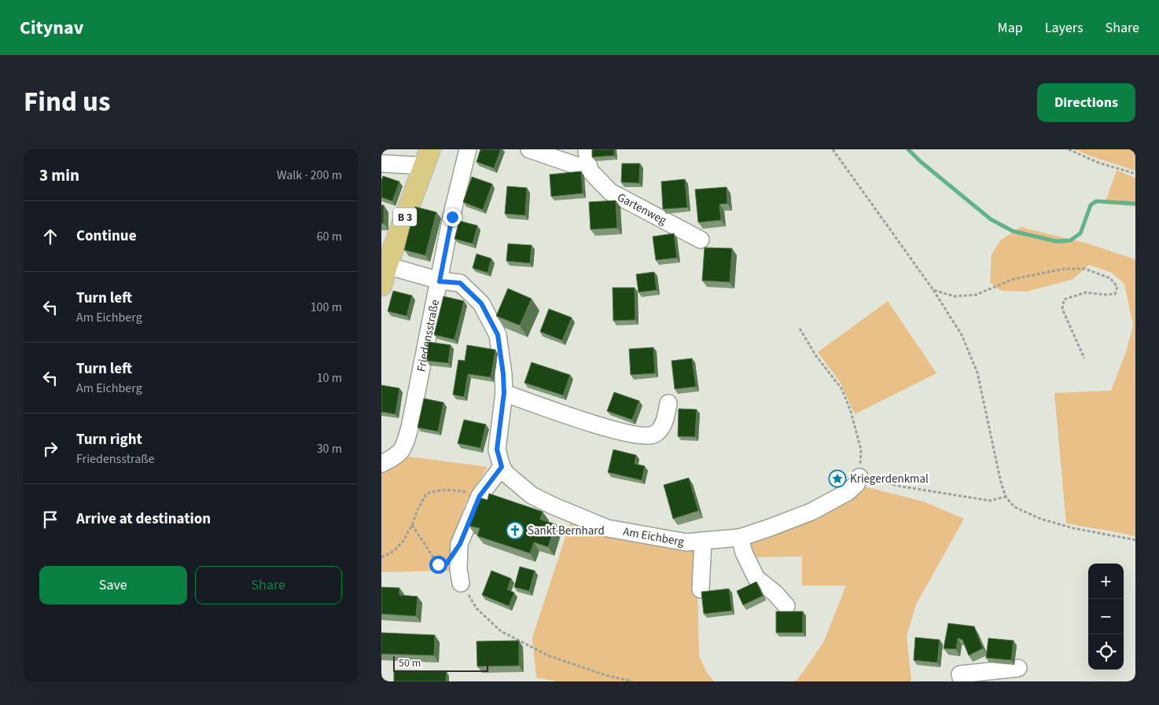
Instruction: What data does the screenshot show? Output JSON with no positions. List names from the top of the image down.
{
  "streets": {
    "main road": ["B 3"],
    "street": ["Gartenweg", "Friedensstraße", "Am Eichberg"]
  },
  "crossings": [
    ["B 3", "Am Eichberg"],
    ["Friedensstraße", "Am Eichberg"]
  ],
  "places": {
    "place": ["Kriegerdenkmal"],
    "church": ["Sankt Bernhard"]
  },
  "scale_bar": "50 m",
  "page": {
    "header": "Citynav",
    "nav": ["Map", "Layers", "Share"],
    "title": "Find us",
    "buttons": [
      "Directions",
      ["Save", "Share"]
    ],
    "heading": ["3 min", "Walk · 200 m"],
    "list": [
      ["Continue", "60 m"],
      ["Turn left", "Am Eichberg", "100 m"],
      ["Turn left", "Am Eichberg", "10 m"],
      ["Turn right", "Friedensstraße", "30 m"],
      "Arrive at destination"
    ],
    "map_buttons": ["+", "−"],
    "scale": "50 m"
  }
}
